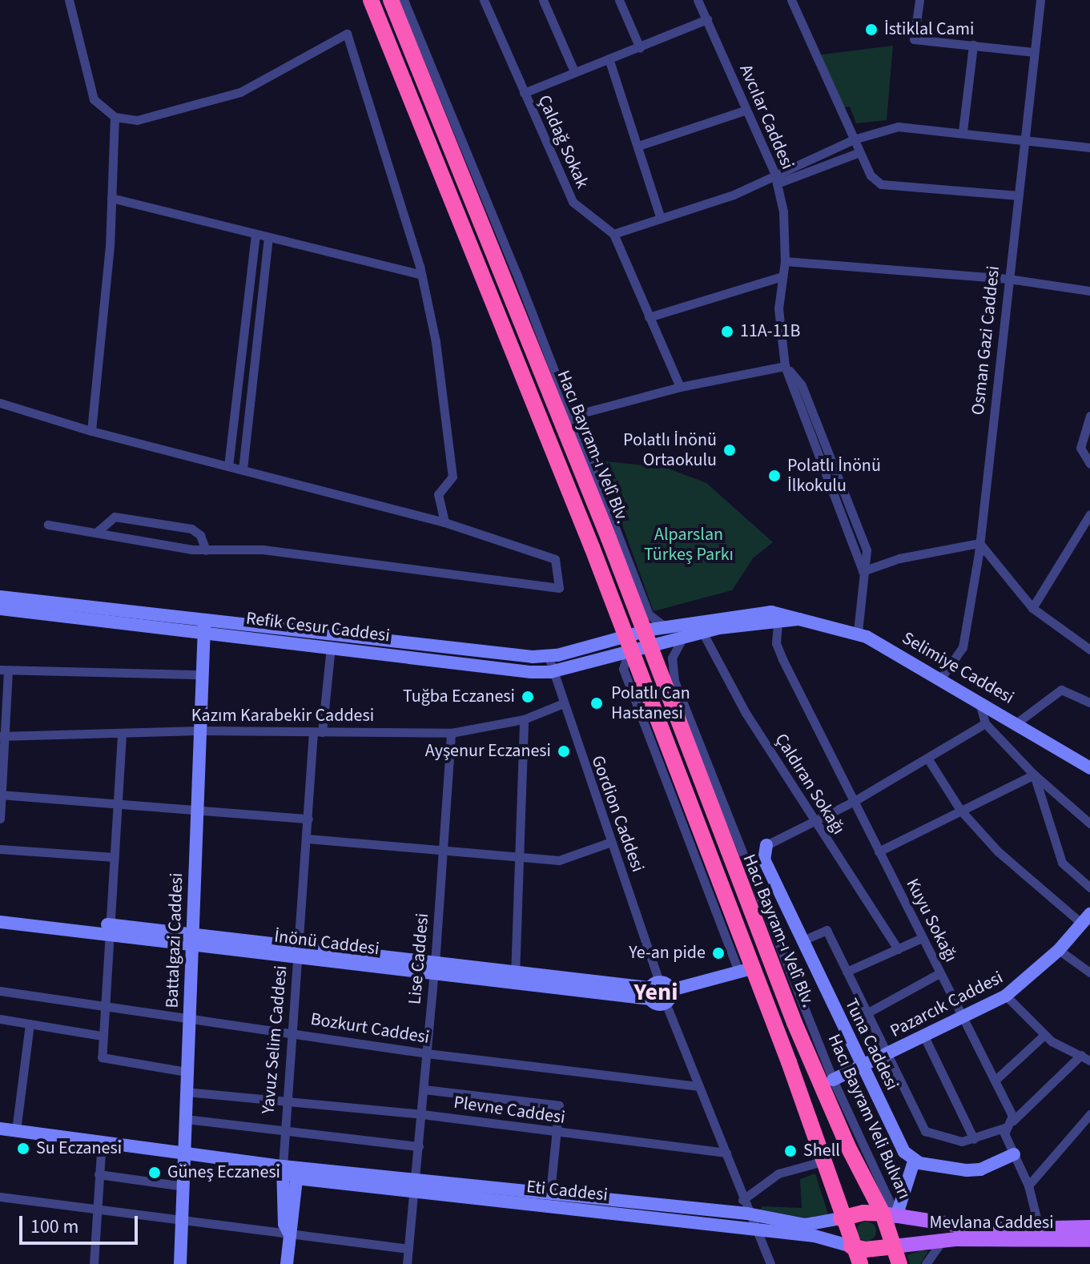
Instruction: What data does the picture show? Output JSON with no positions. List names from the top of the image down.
{
  "streets": {
    "highway": ["Hacı Bayram-ı Velî Blv."],
    "main road": ["Mevlana Caddesi"],
    "street": [
      "Avcılar Caddesi",
      "Çaldağ Sokak",
      "Osman Gazi Caddesi",
      "Refik Cesur Caddesi",
      "Selimiye Caddesi",
      "Kazım Karabekir Caddesi",
      "Çaldıran Sokağı",
      "Gordion Caddesi",
      "Kuyu Sokağı",
      "Battalgazi Caddesi",
      "İnönü Caddesi",
      "Lise Caddesi",
      "Pazarcık Caddesi",
      "Bozkurt Caddesi",
      "Yavuz Selim Caddesi",
      "Tuna Caddesi",
      "Plevne Caddesi",
      "Hacı Bayram Veli Bulvarı",
      "Eti Caddesi"
    ]
  },
  "crossings": [
    ["Avcılar Caddesi", "Selimiye Caddesi"],
    ["Osman Gazi Caddesi", "Selimiye Caddesi"],
    ["Hacı Bayram-ı Velî Blv.", "Selimiye Caddesi"],
    ["Hacı Bayram-ı Velî Blv.", "Hacı Bayram Veli Bulvarı"],
    ["Hacı Bayram-ı Velî Blv.", "Mevlana Caddesi"],
    ["Refik Cesur Caddesi", "Gordion Caddesi"],
    ["Refik Cesur Caddesi", "Battalgazi Caddesi"],
    ["Refik Cesur Caddesi", "Yavuz Selim Caddesi"],
    ["Selimiye Caddesi", "Çaldıran Sokağı"],
    ["Selimiye Caddesi", "Kuyu Sokağı"],
    ["Selimiye Caddesi", "Hacı Bayram Veli Bulvarı"],
    ["Kazım Karabekir Caddesi", "Gordion Caddesi"],
    ["Kazım Karabekir Caddesi", "Battalgazi Caddesi"],
    ["Kazım Karabekir Caddesi", "Lise Caddesi"],
    ["Kazım Karabekir Caddesi", "Yavuz Selim Caddesi"],
    ["Gordion Caddesi", "İnönü Caddesi"],
    ["Kuyu Sokağı", "Pazarcık Caddesi"],
    ["Battalgazi Caddesi", "İnönü Caddesi"],
    ["Battalgazi Caddesi", "Bozkurt Caddesi"],
    ["Battalgazi Caddesi", "Plevne Caddesi"],
    ["Battalgazi Caddesi", "Eti Caddesi"],
    ["İnönü Caddesi", "Lise Caddesi"],
    ["İnönü Caddesi", "Yavuz Selim Caddesi"],
    ["Lise Caddesi", "Bozkurt Caddesi"],
    ["Lise Caddesi", "Plevne Caddesi"],
    ["Lise Caddesi", "Eti Caddesi"],
    ["Pazarcık Caddesi", "Tuna Caddesi"],
    ["Pazarcık Caddesi", "Hacı Bayram Veli Bulvarı"],
    ["Bozkurt Caddesi", "Yavuz Selim Caddesi"],
    ["Yavuz Selim Caddesi", "Plevne Caddesi"],
    ["Yavuz Selim Caddesi", "Eti Caddesi"]
  ],
  "districts": ["Yeni"],
  "parks": ["Alparslan Türkeş Parkı"],
  "places": [
    "İstiklal Cami",
    "11A-11B",
    "Polatlı İnönü Ortaokulu",
    "Polatlı İnönü İlkokulu",
    "Tuğba Eczanesi",
    "Polatlı Can Hastanesi",
    "Ayşenur Eczanesi",
    "Ye-an pide",
    "Su Eczanesi",
    "Shell",
    "Güneş Eczanesi"
  ],
  "scale_bar": "100 m"
}
